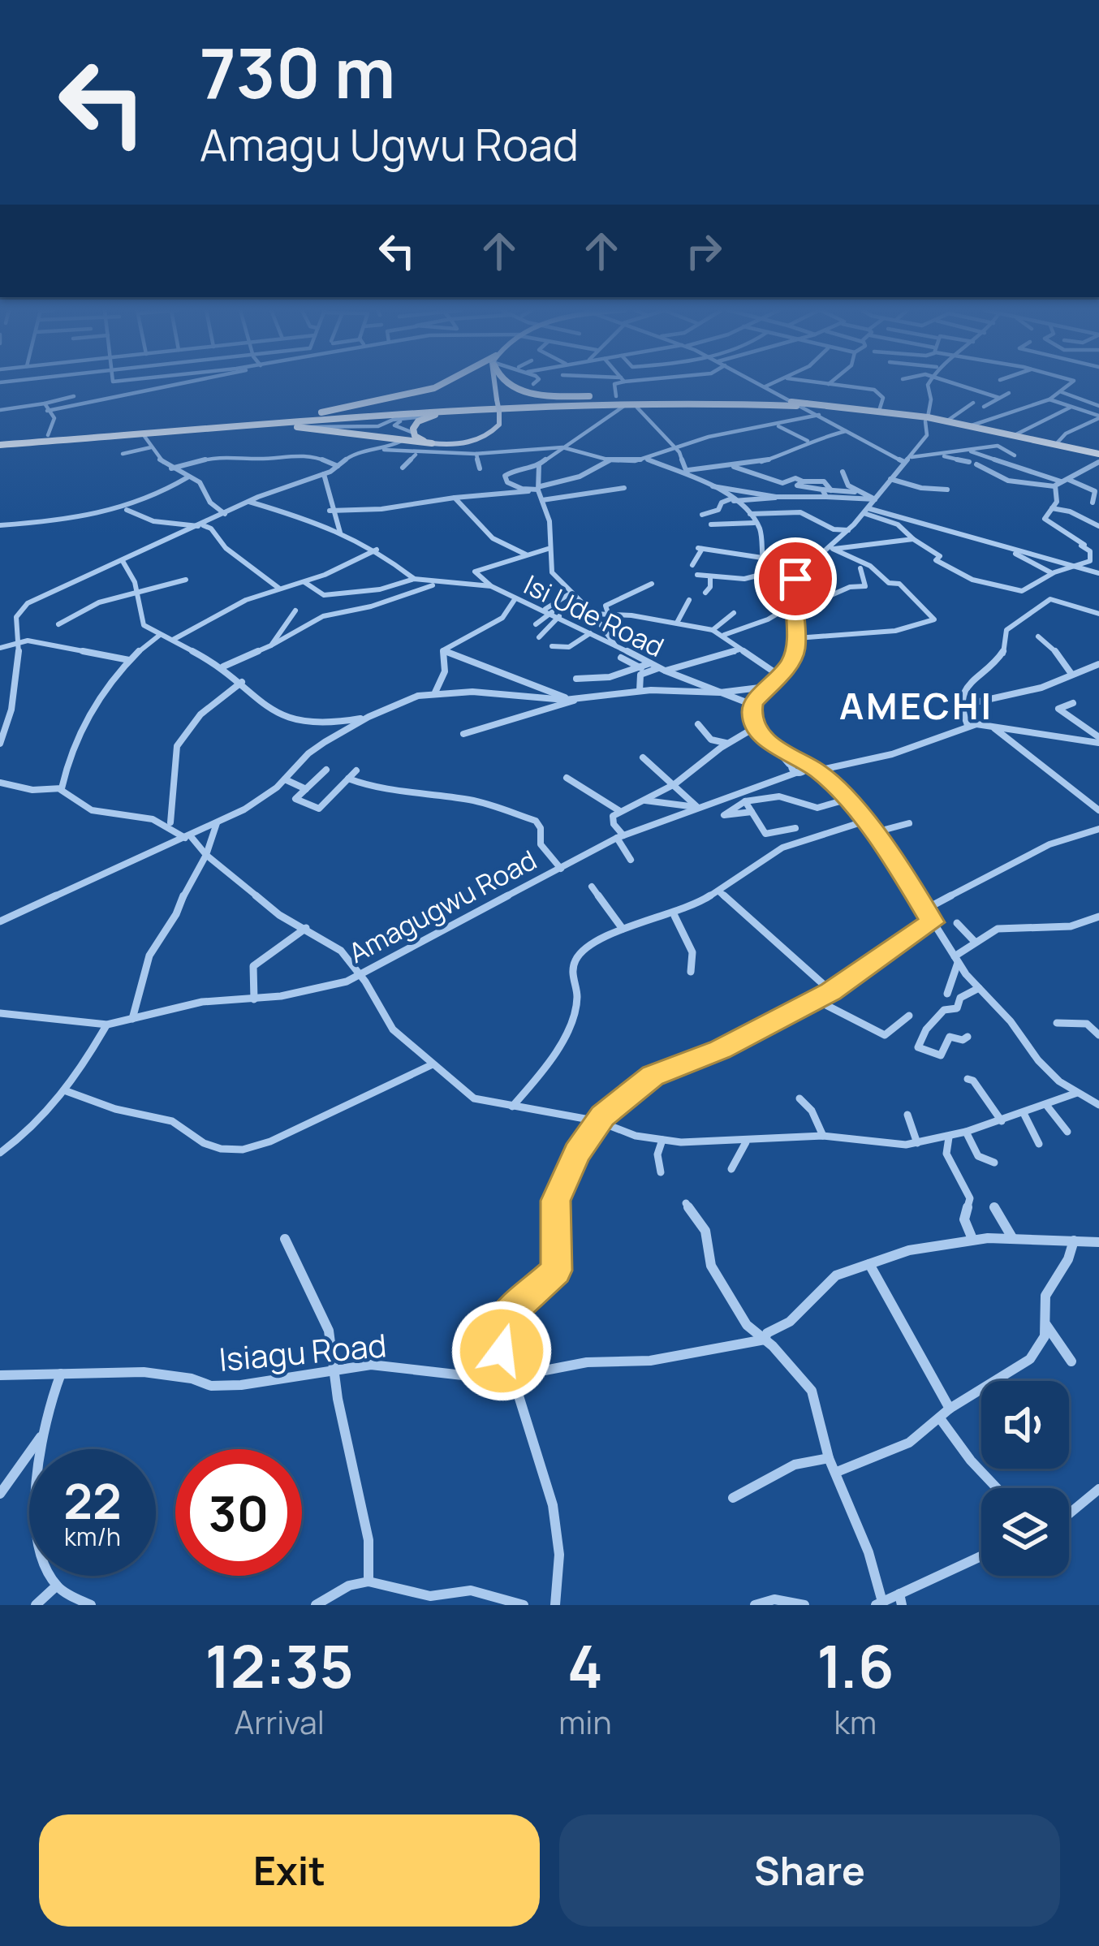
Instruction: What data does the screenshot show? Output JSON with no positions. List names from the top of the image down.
{
  "streets": {
    "street": ["Isi Ude Road", "Amagugwu Road", "Isiagu Road"]
  },
  "districts": ["AMECHI"],
  "page": {
    "turn": ["730 m", "Amagu Ugwu Road"],
    "speed": "22 km/h",
    "limit": "30",
    "eta": [
      "12:35",
      "Arrival",
      "4",
      "min",
      "1.6",
      "km"
    ],
    "buttons": ["Exit", "Share"]
  }
}
